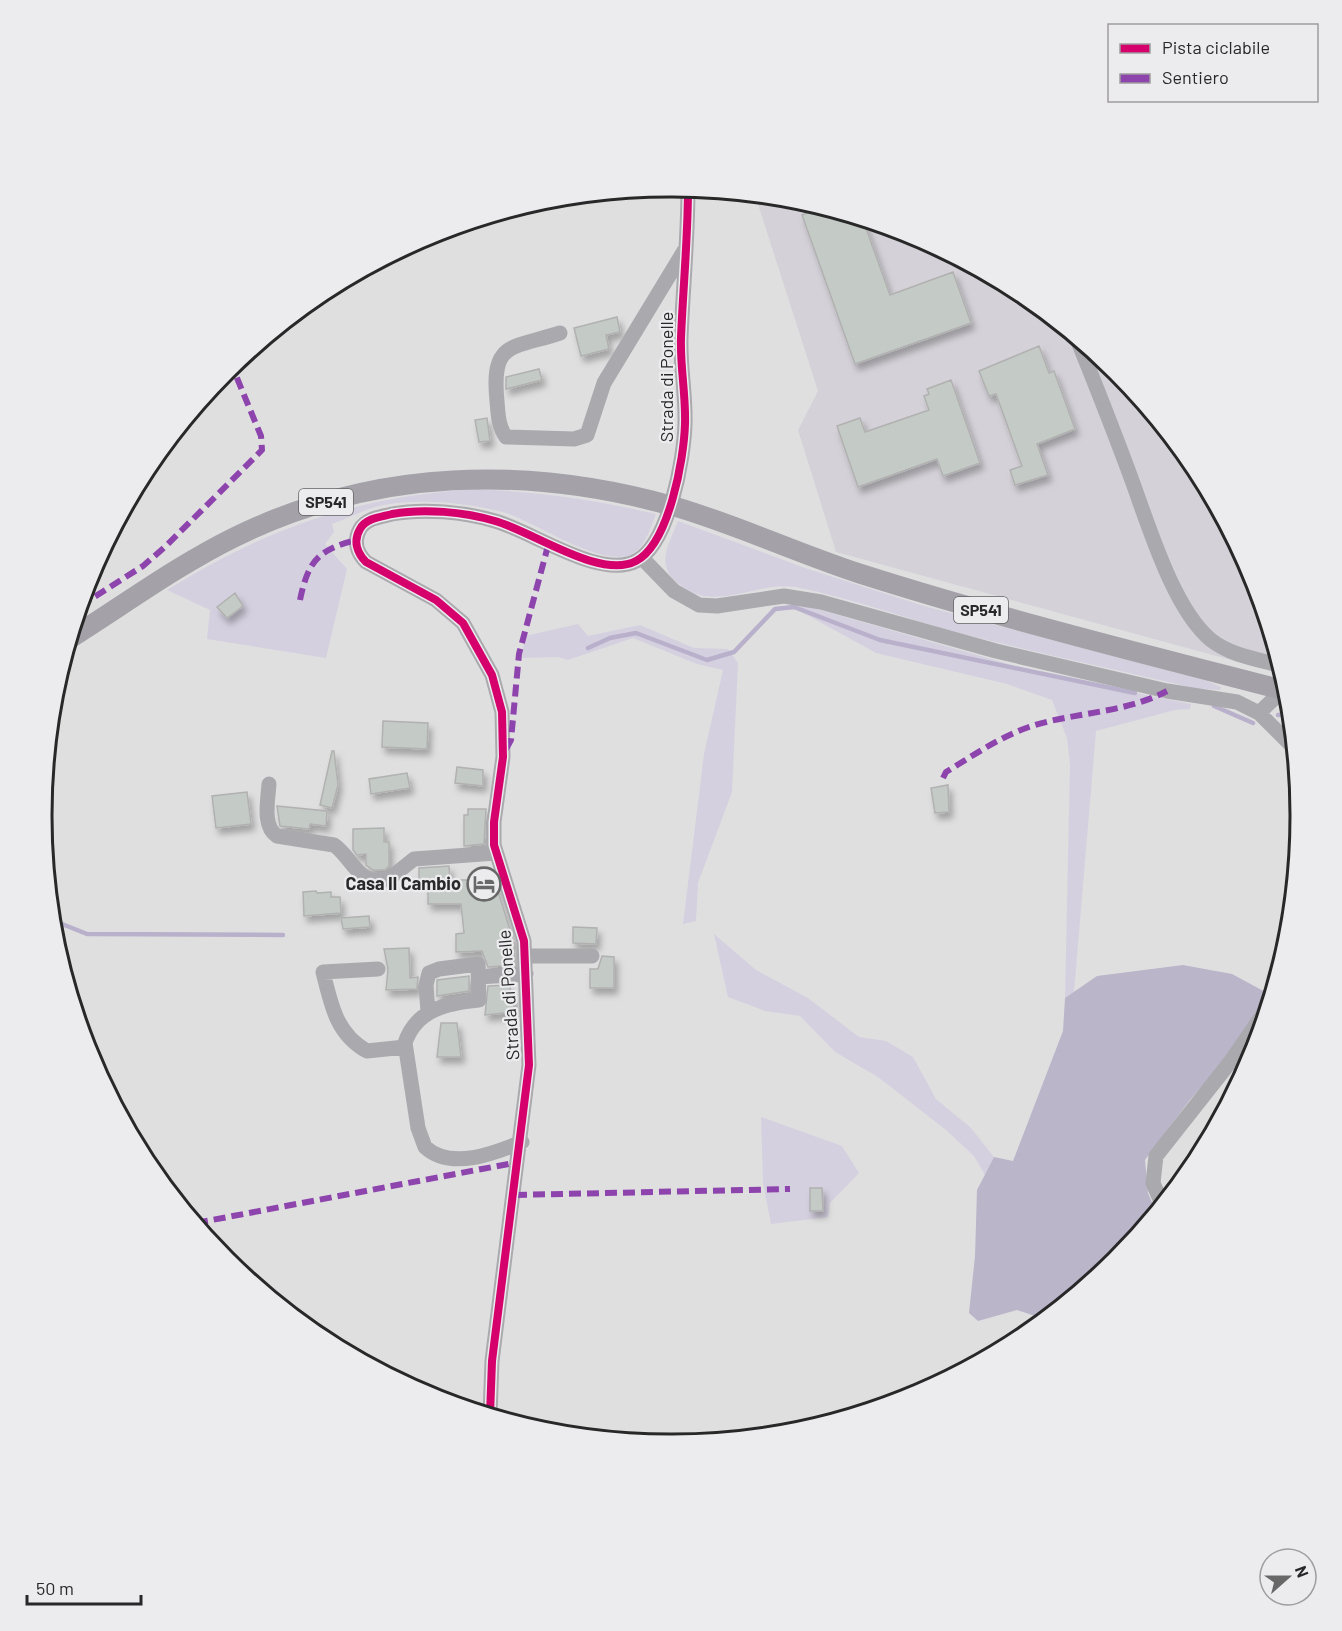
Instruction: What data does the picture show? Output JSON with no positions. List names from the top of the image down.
{
  "streets": {
    "main road": ["SP541"],
    "street": ["Strada di Ponelle"]
  },
  "places": {
    "hotel": ["Casa Il Cambio"]
  },
  "legend": ["Pista ciclabile", "Sentiero"],
  "scale_bar": "50 m",
  "north": "right"
}
